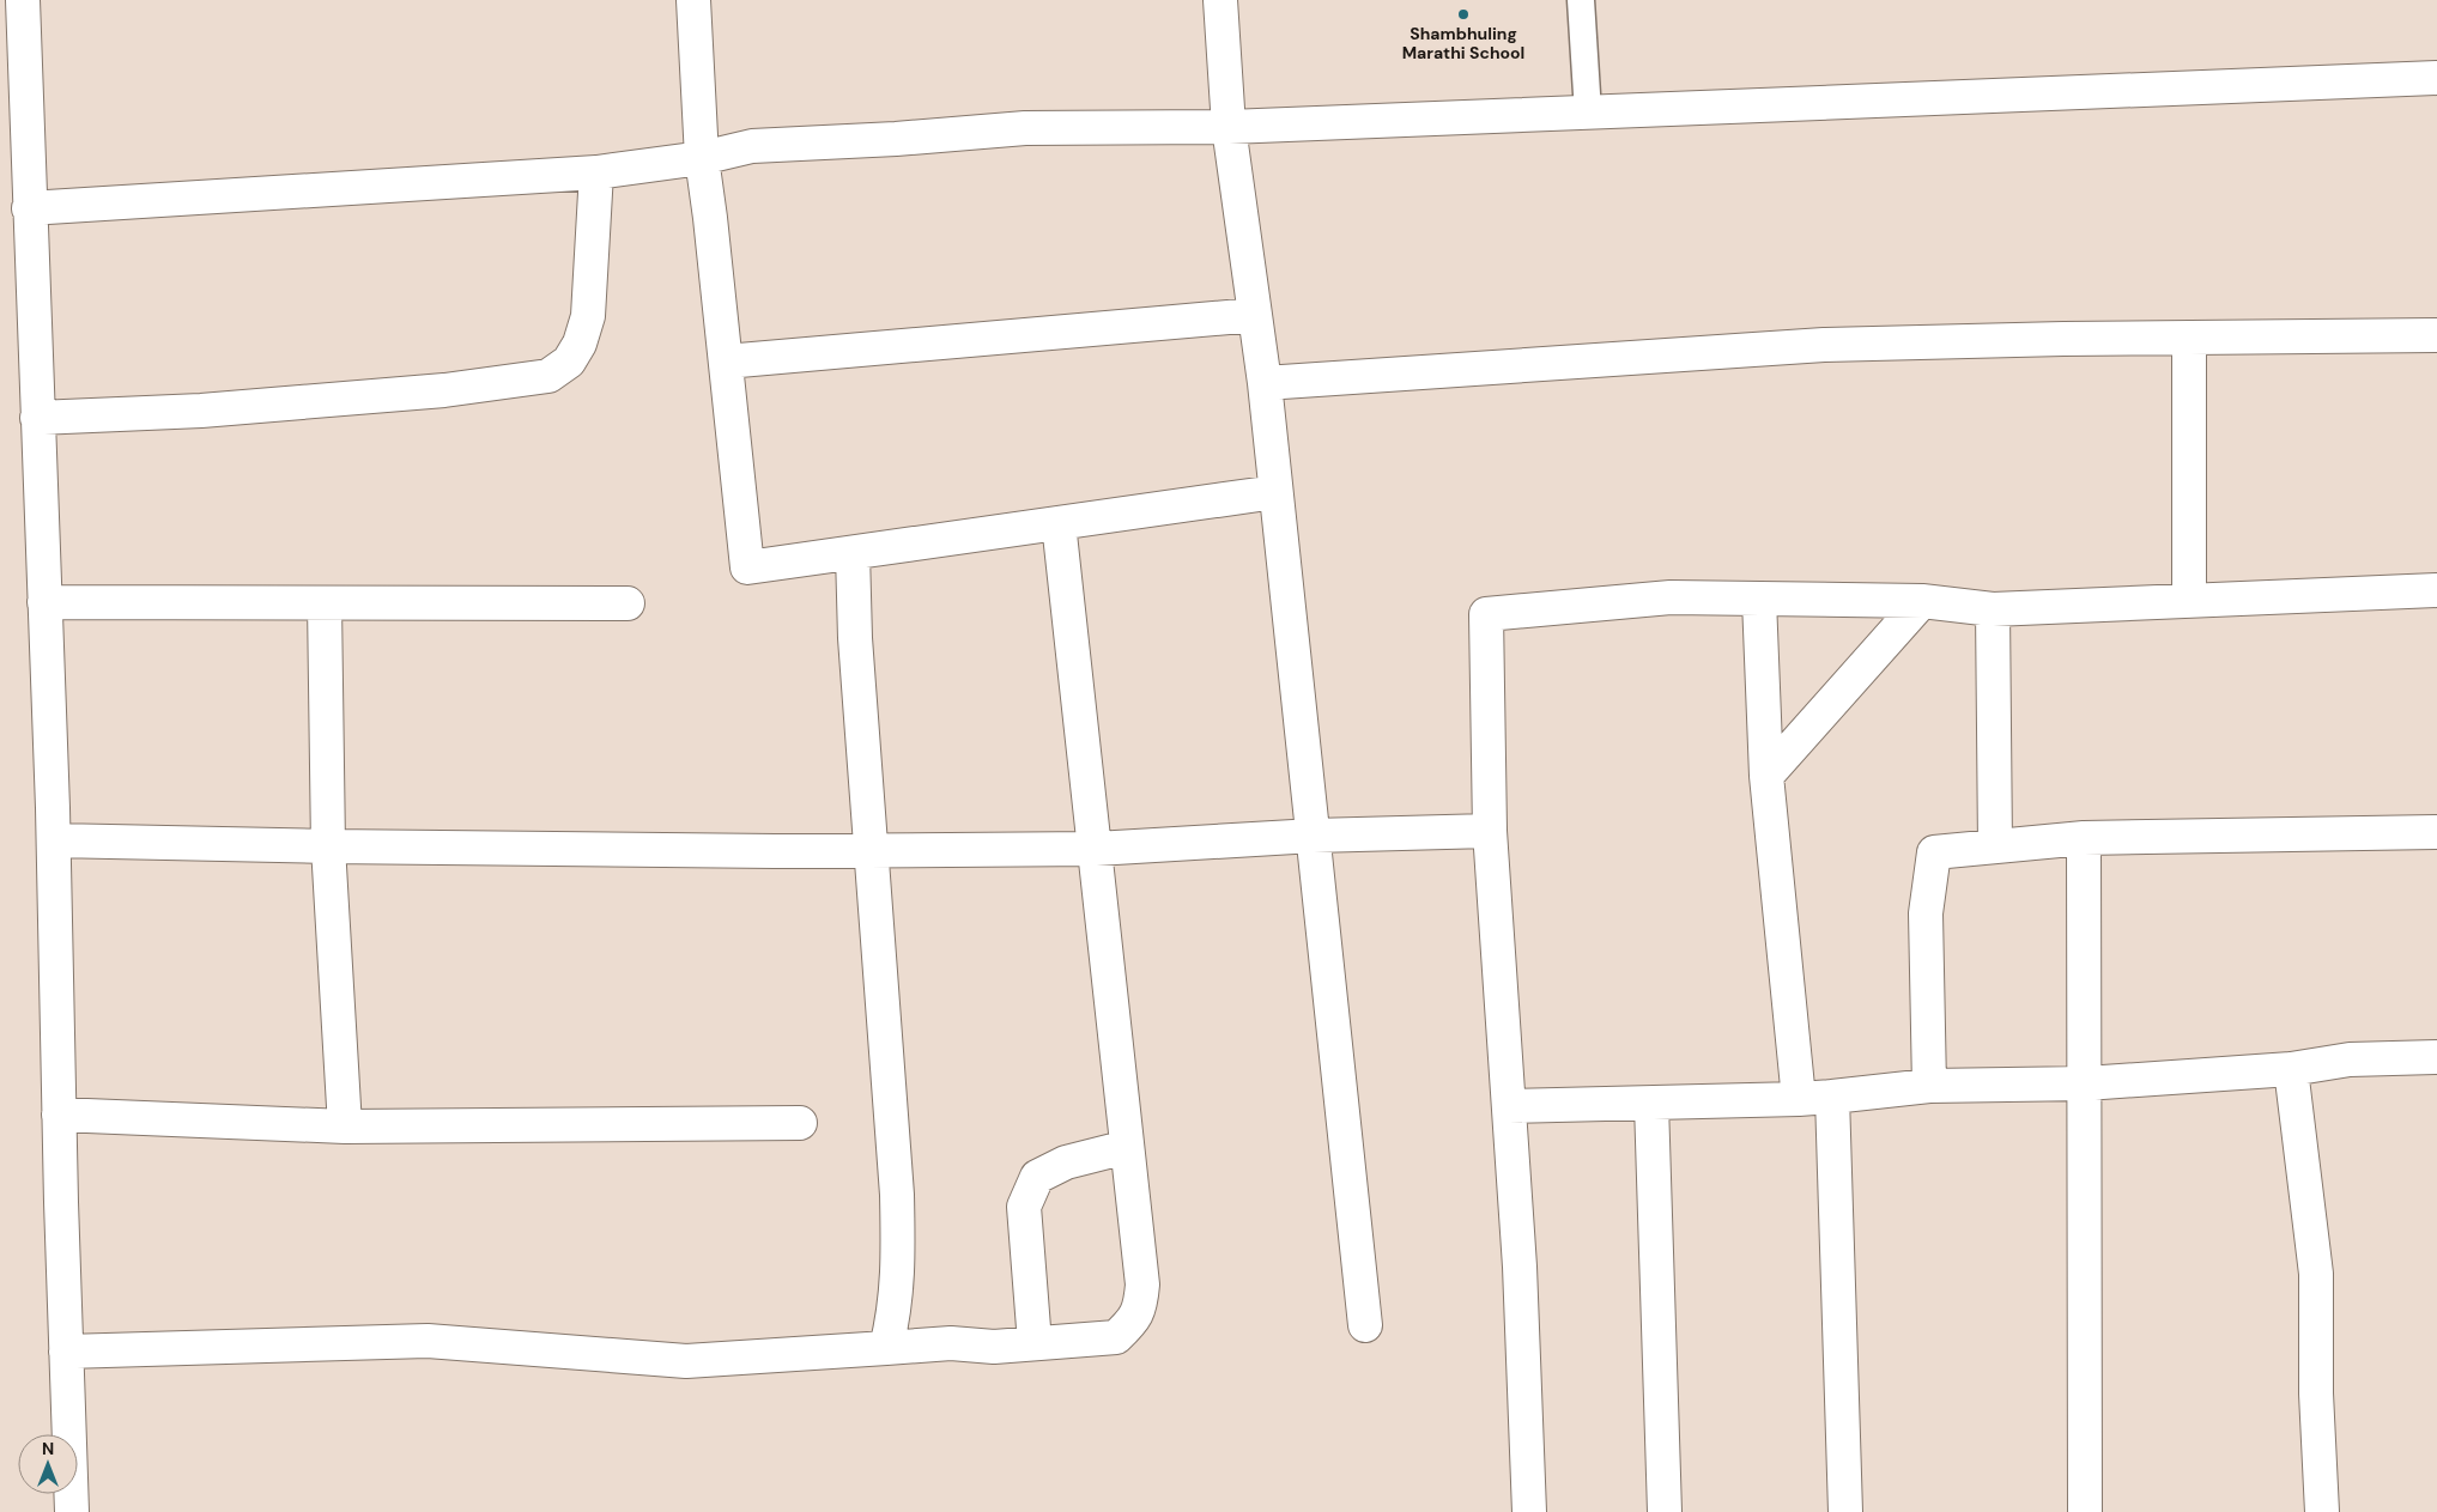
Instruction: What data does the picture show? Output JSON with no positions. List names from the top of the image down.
{
  "places": ["Shambhuling Marathi School"],
  "north": "top"
}
